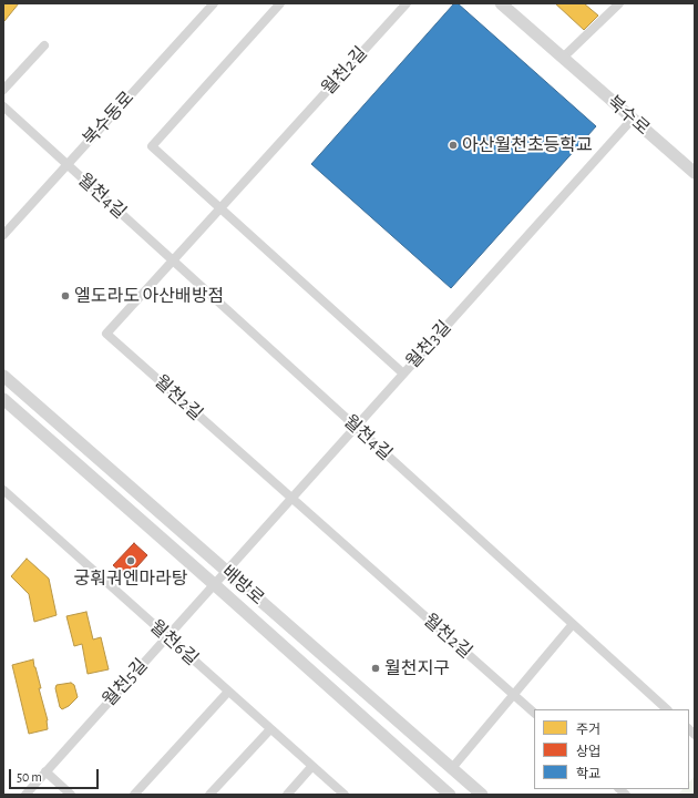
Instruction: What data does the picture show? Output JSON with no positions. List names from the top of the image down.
{
  "streets": {
    "street": [
      "월천2길",
      "북수로",
      "북수동로",
      "월천4길",
      "월천3길",
      "배방로",
      "월천6길",
      "월천5길"
    ]
  },
  "crossings": [
    ["월천2길", "월천4길"],
    ["월천2길", "월천3길"],
    ["북수로", "월천3길"],
    ["북수동로", "월천4길"],
    ["월천4길", "월천3길"],
    ["월천3길", "배방로"],
    ["월천3길", "월천5길"],
    ["배방로", "월천5길"],
    ["월천6길", "월천5길"]
  ],
  "places": [
    "아산월천초등학교",
    "엘도라도 아산배방점",
    "궁훠궈엔마라탕",
    "월천지구"
  ],
  "legend": ["주거", "상업", "학교"],
  "scale_bar": "50 m"
}
